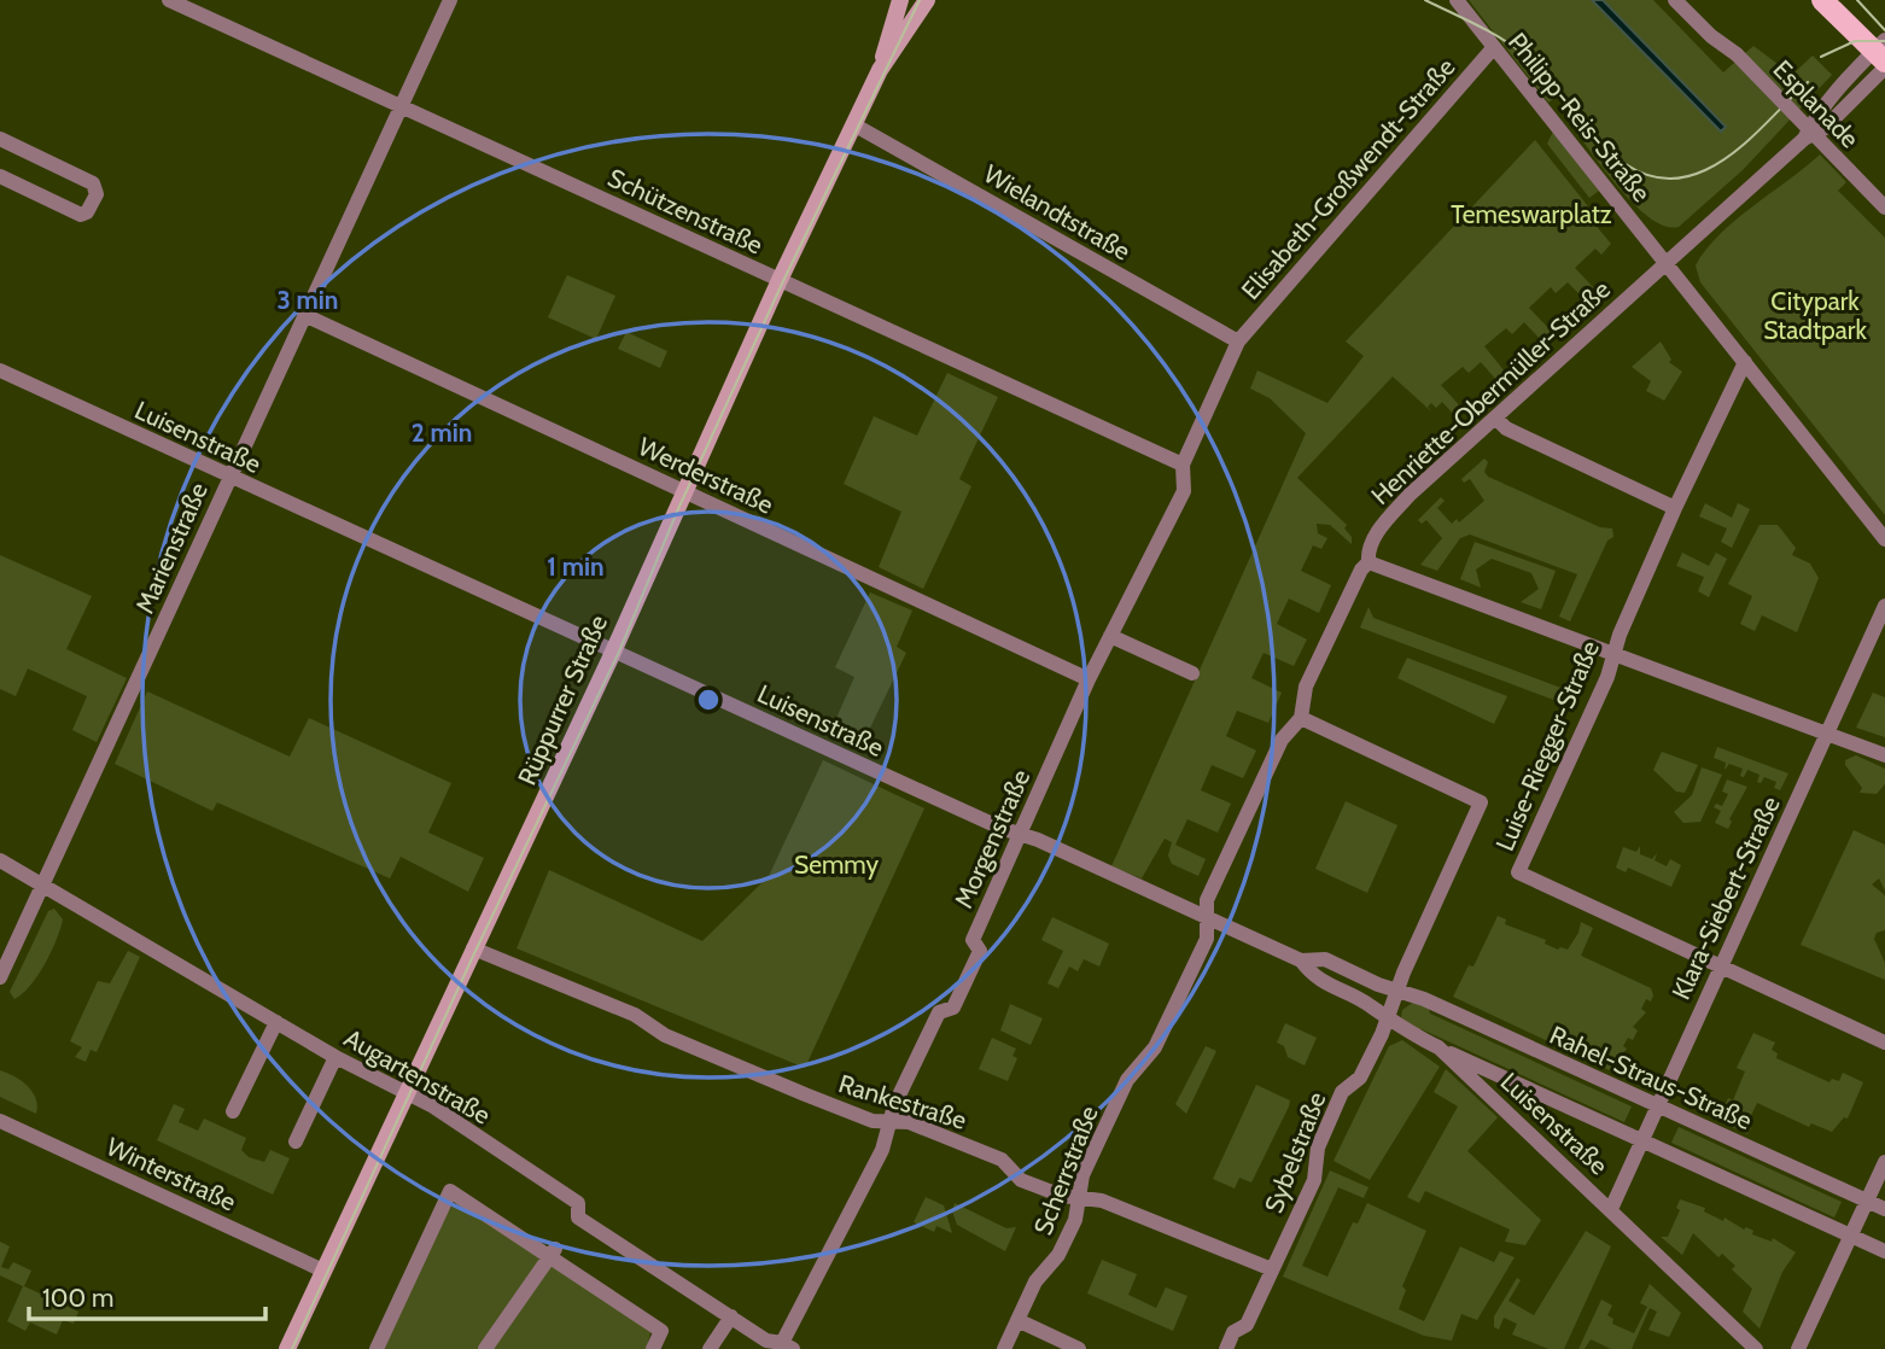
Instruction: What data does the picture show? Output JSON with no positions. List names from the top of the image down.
{
  "streets": {
    "main road": ["Rüppurrer Straße"],
    "street": [
      "Esplanade",
      "Philipp-Reis-Straße",
      "Elisabeth-Großwendt-Straße",
      "Schützenstraße",
      "Wielandtstraße",
      "Henriette-Obermüller-Straße",
      "Luisenstraße",
      "Werderstraße",
      "Marienstraße",
      "Luise-Riegger-Straße",
      "Morgenstraße",
      "Klara-Siebert-Straße",
      "Augartenstraße",
      "Rahel-Straus-Straße",
      "Rankestraße",
      "Sybelstraße",
      "Scherrstraße",
      "Winterstraße"
    ]
  },
  "crossings": [
    ["Philipp-Reis-Straße", "Elisabeth-Großwendt-Straße"],
    ["Philipp-Reis-Straße", "Henriette-Obermüller-Straße"],
    ["Elisabeth-Großwendt-Straße", "Wielandtstraße"],
    ["Elisabeth-Großwendt-Straße", "Morgenstraße"],
    ["Schützenstraße", "Marienstraße"],
    ["Schützenstraße", "Rüppurrer Straße"],
    ["Schützenstraße", "Morgenstraße"],
    ["Wielandtstraße", "Rüppurrer Straße"],
    ["Wielandtstraße", "Morgenstraße"],
    ["Henriette-Obermüller-Straße", "Luisenstraße"],
    ["Henriette-Obermüller-Straße", "Sybelstraße"],
    ["Henriette-Obermüller-Straße", "Scherrstraße"],
    ["Luisenstraße", "Marienstraße"],
    ["Luisenstraße", "Rüppurrer Straße"],
    ["Luisenstraße", "Morgenstraße"],
    ["Luisenstraße", "Klara-Siebert-Straße"],
    ["Luisenstraße", "Rahel-Straus-Straße"],
    ["Luisenstraße", "Sybelstraße"],
    ["Luisenstraße", "Scherrstraße"],
    ["Werderstraße", "Marienstraße"],
    ["Werderstraße", "Rüppurrer Straße"],
    ["Werderstraße", "Morgenstraße"],
    ["Marienstraße", "Augartenstraße"],
    ["Rüppurrer Straße", "Augartenstraße"],
    ["Rüppurrer Straße", "Rankestraße"],
    ["Rüppurrer Straße", "Winterstraße"],
    ["Luise-Riegger-Straße", "Klara-Siebert-Straße"],
    ["Morgenstraße", "Augartenstraße"],
    ["Morgenstraße", "Rankestraße"],
    ["Klara-Siebert-Straße", "Rahel-Straus-Straße"],
    ["Rahel-Straus-Straße", "Sybelstraße"],
    ["Rankestraße", "Sybelstraße"],
    ["Rankestraße", "Scherrstraße"]
  ],
  "parks": ["Temeswarplatz", "Citypark Stadtpark", "Semmy"],
  "scale_bar": "100 m",
  "rings": ["3 min", "2 min", "1 min"]
}
